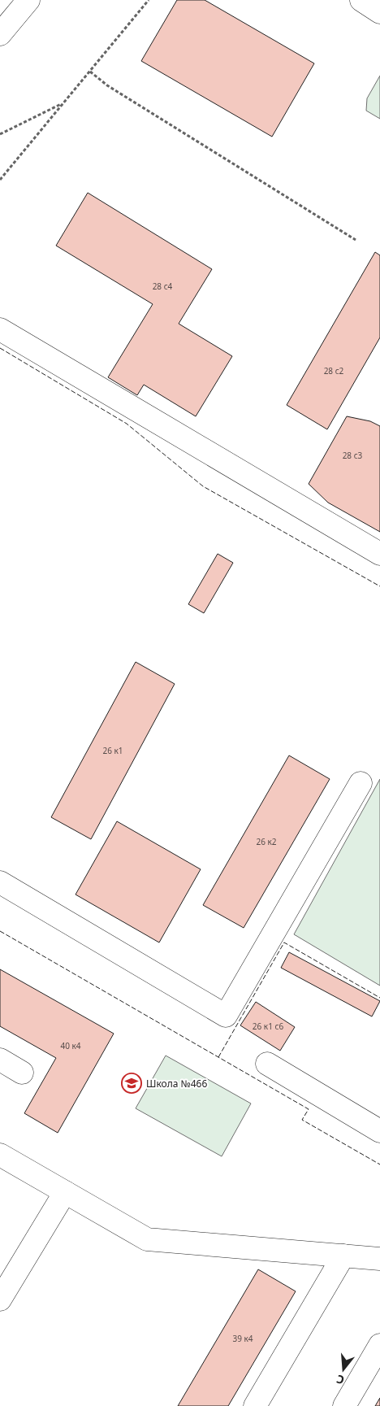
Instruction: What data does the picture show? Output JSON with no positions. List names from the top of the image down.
{
  "places": {
    "school or university": ["Школа №466"]
  },
  "house_numbers": [
    "28 с4",
    "28 с2",
    "28 с3",
    "26 к1",
    "26 к2",
    "26 к1 с6",
    "40 к4",
    "39 к4"
  ],
  "north": "bottom"
}
